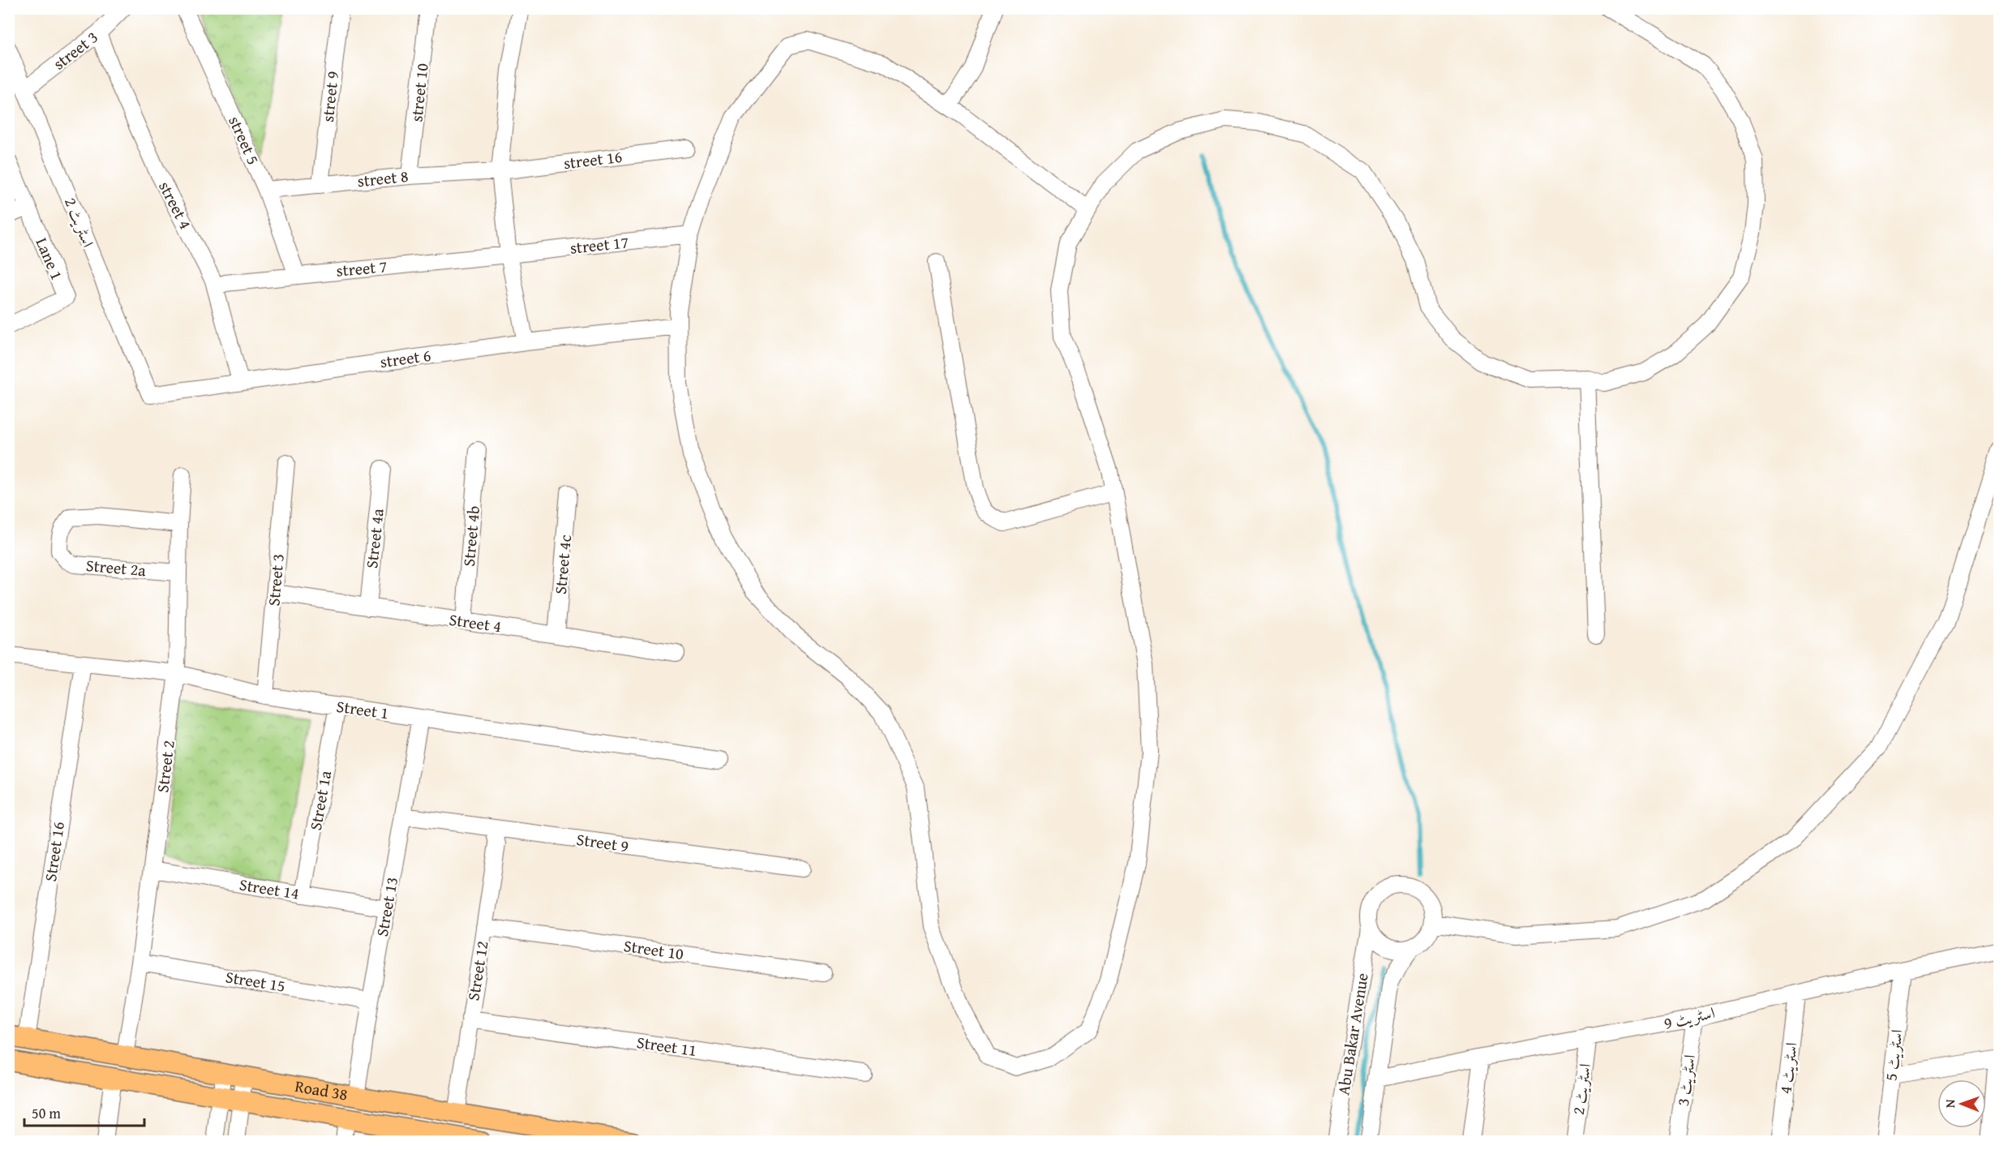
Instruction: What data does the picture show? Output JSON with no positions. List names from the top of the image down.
{
  "streets": {
    "main road": ["Road 38"],
    "street": [
      "street 3",
      "street 10",
      "street 9",
      "street 5",
      "street 16",
      "street 8",
      "street 4",
      "اسٹریٹ 2",
      "street 17",
      "Lane 1",
      "street 7",
      "street 6",
      "Street 4b",
      "Street 4a",
      "Street 4c",
      "Street 2a",
      "Street 3",
      "Street 4",
      "Street 1",
      "Street 2",
      "Street 1a",
      "Street 9",
      "Street 16",
      "Street 14",
      "Street 13",
      "Street 10",
      "Street 12",
      "Street 15",
      "اسٹریٹ 9",
      "Abu Bakar Avenue",
      "Street 11",
      "اسٹریٹ 5",
      "اسٹریٹ 4",
      "اسٹریٹ 3"
    ]
  },
  "crossings": [
    ["street 3", "street 4"],
    ["street 3", "اسٹریٹ 2"],
    ["street 10", "street 8"],
    ["street 9", "street 8"],
    ["street 5", "street 8"],
    ["street 5", "street 7"],
    ["street 16", "street 8"],
    ["street 4", "street 7"],
    ["street 4", "street 6"],
    ["اسٹریٹ 2", "street 6"],
    ["اسٹریٹ 2", "اسٹریٹ 9"],
    ["street 17", "street 7"],
    ["Street 4b", "Street 4"],
    ["Street 4a", "Street 4"],
    ["Street 4c", "Street 4"],
    ["Street 2a", "Street 2"],
    ["Street 3", "Street 4"],
    ["Street 3", "Street 1"],
    ["Street 1", "Street 2"],
    ["Street 1", "Street 1a"],
    ["Street 1", "Street 16"],
    ["Street 1", "Street 13"],
    ["Street 2", "Street 14"],
    ["Street 2", "Street 15"],
    ["Street 2", "Road 38"],
    ["Street 1a", "Street 14"],
    ["Street 9", "Street 13"],
    ["Street 9", "Street 12"],
    ["Street 16", "Road 38"],
    ["Street 14", "Street 13"],
    ["Street 13", "Street 15"],
    ["Street 13", "Road 38"],
    ["Street 10", "Street 12"],
    ["Street 12", "Street 11"],
    ["Street 12", "Road 38"],
    ["اسٹریٹ 9", "Abu Bakar Avenue"],
    ["اسٹریٹ 9", "اسٹریٹ 5"],
    ["اسٹریٹ 9", "اسٹریٹ 4"],
    ["اسٹریٹ 9", "اسٹریٹ 3"]
  ],
  "scale_bar": "50 m",
  "north": "left"
}
